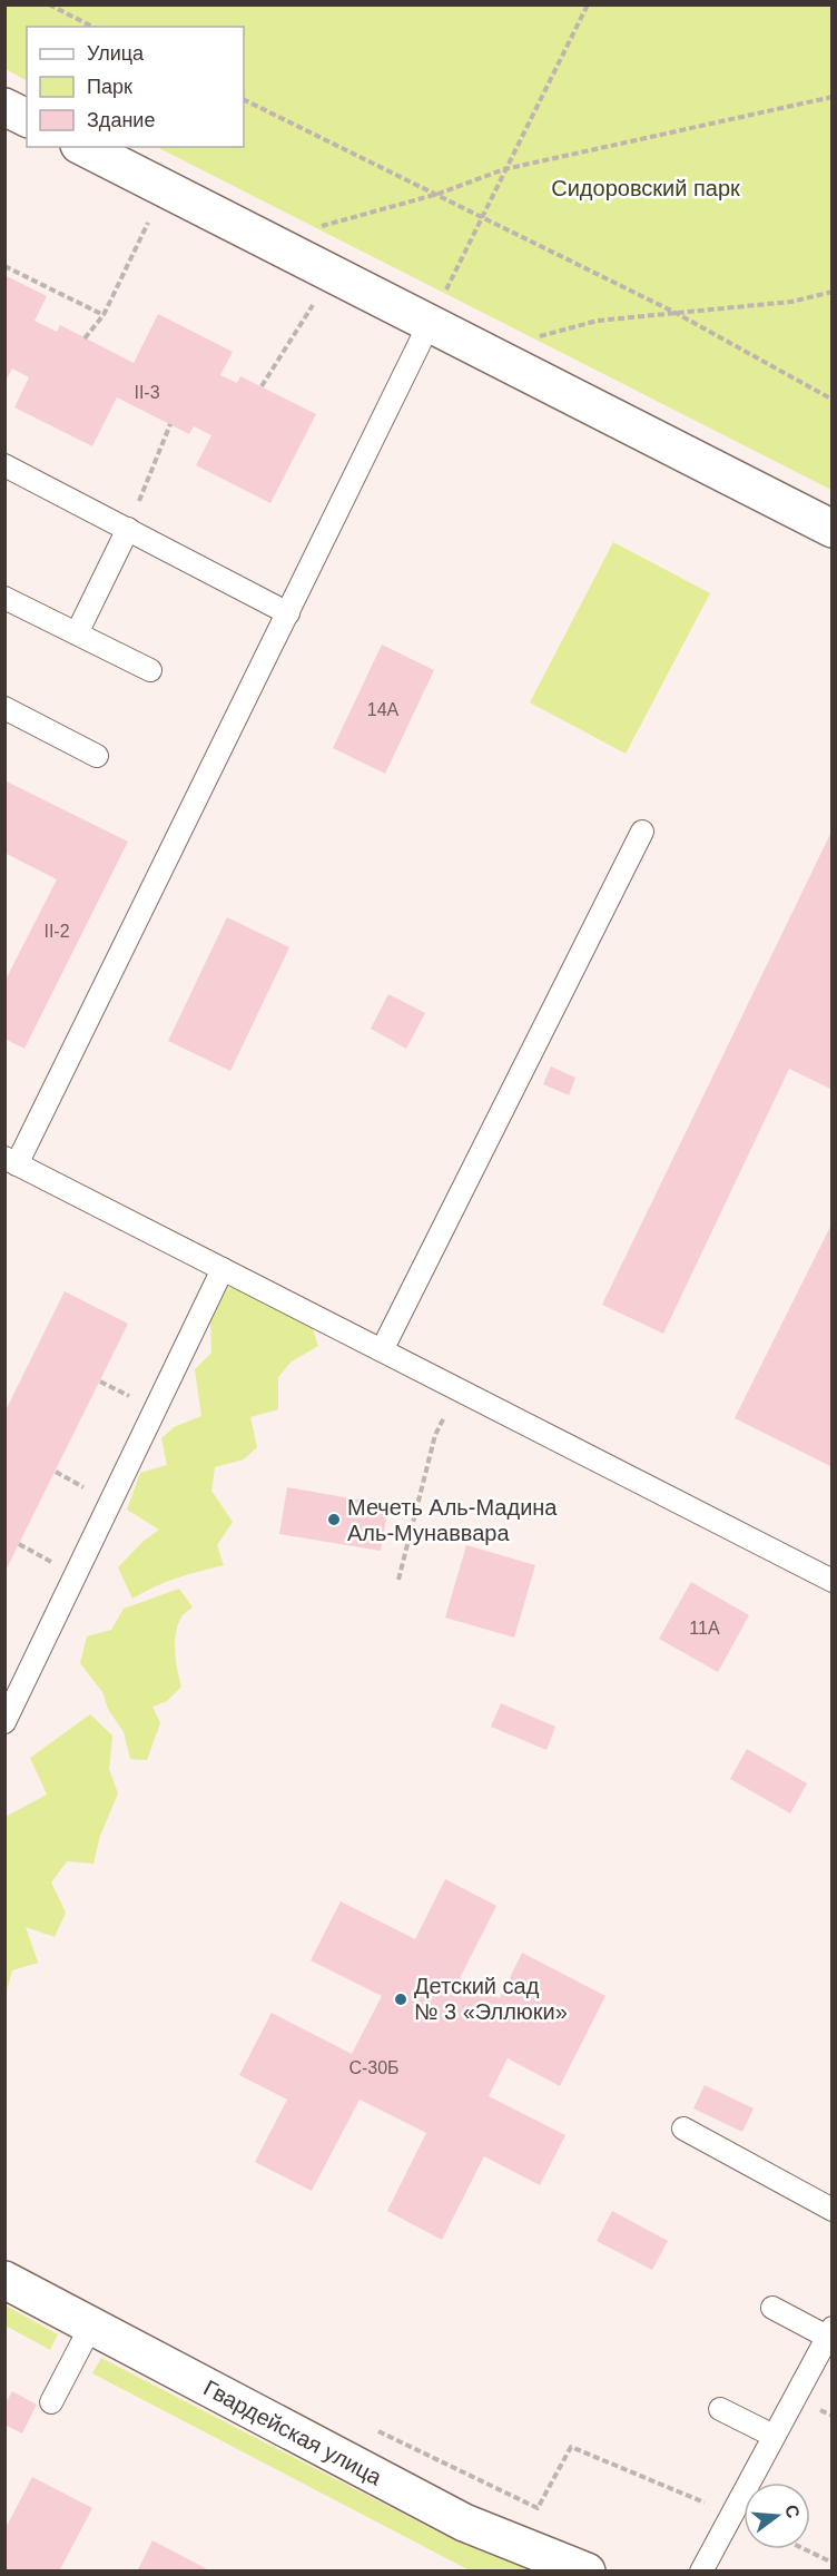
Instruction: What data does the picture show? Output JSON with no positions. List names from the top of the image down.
{
  "streets": {
    "street": ["Гвардейская улица"]
  },
  "parks": ["Сидоровский парк"],
  "places": ["Мечеть Аль-Мадина Аль-Мунаввара", "Детский сад № 3 «Эллюки»"],
  "house_numbers": [
    "II-3",
    "14А",
    "II-2",
    "11А",
    "С-30Б"
  ],
  "legend": ["Улица", "Парк", "Здание"],
  "north": "right"
}
